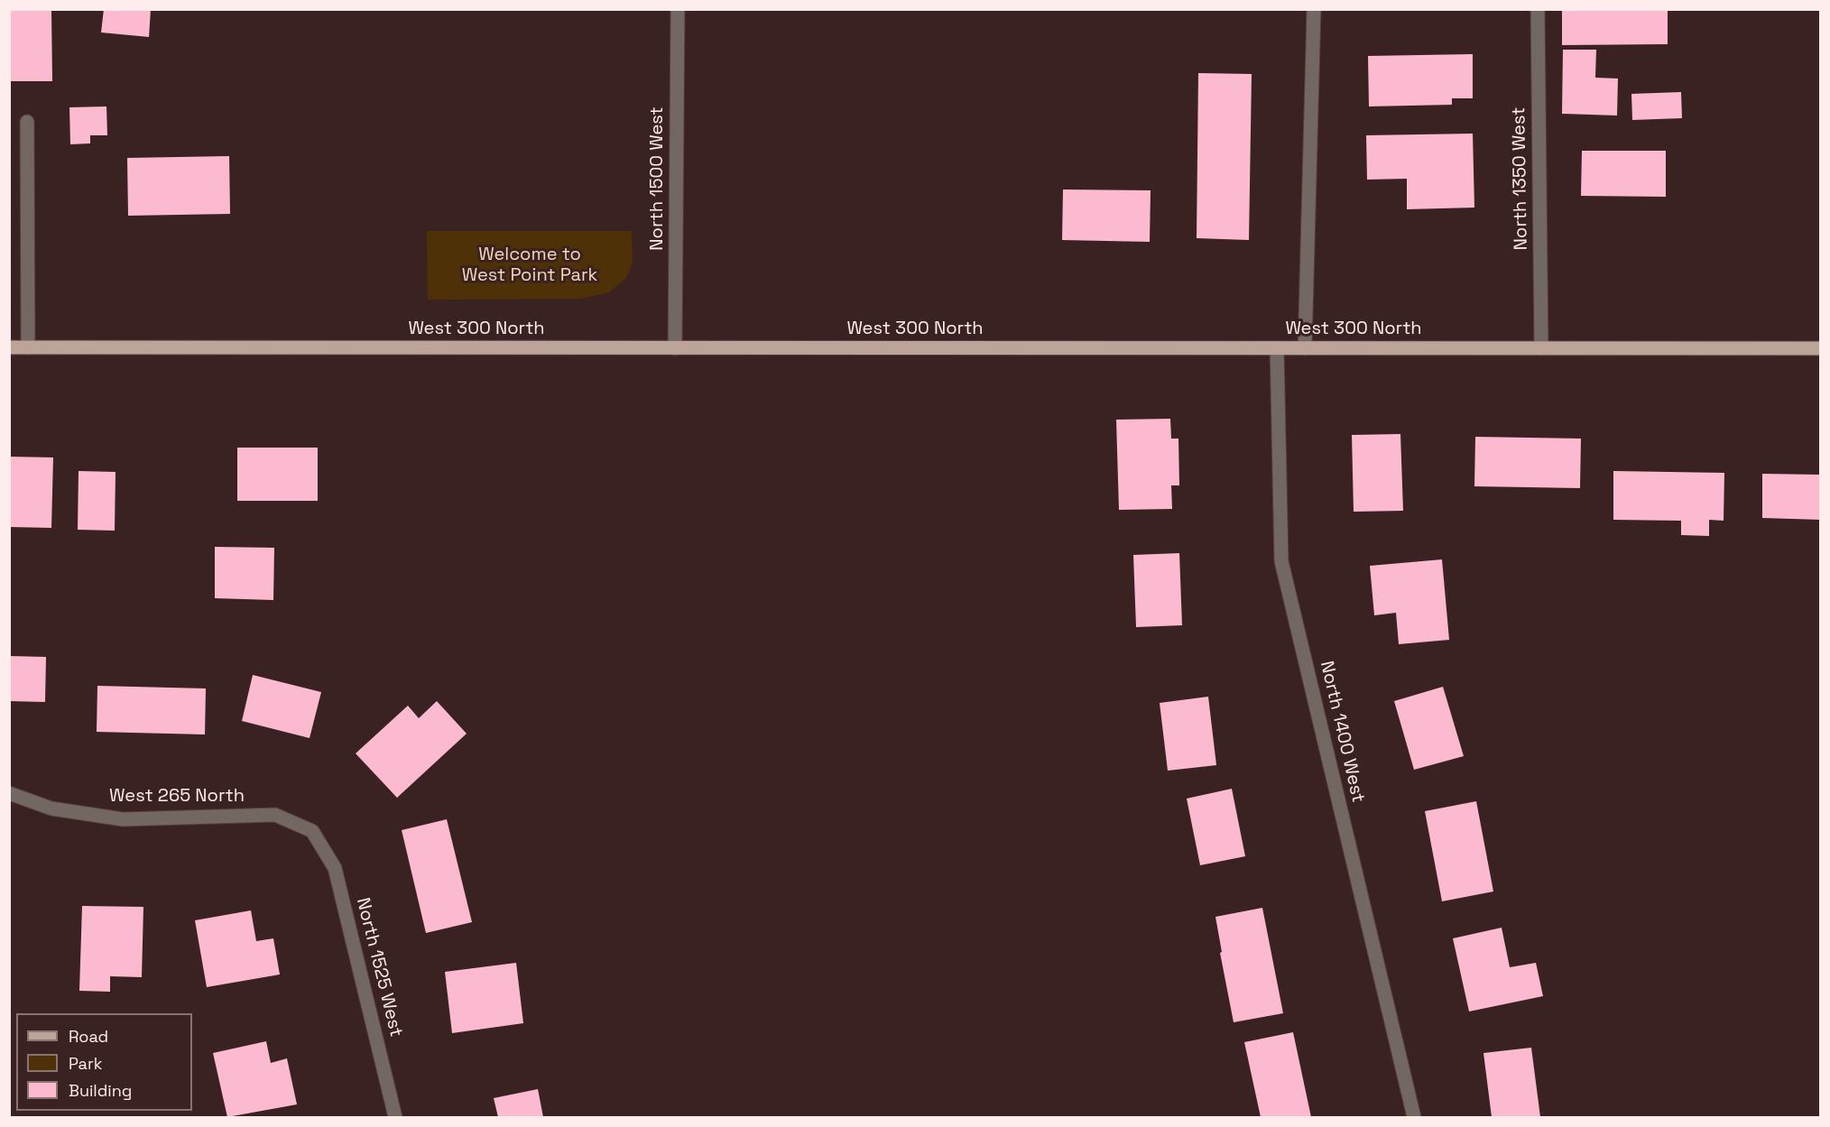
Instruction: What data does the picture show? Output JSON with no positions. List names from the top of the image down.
{
  "streets": {
    "main road": ["West 300 North"],
    "street": [
      "North 1500 West",
      "North 1350 West",
      "North 1400 West",
      "West 265 North",
      "North 1525 West"
    ]
  },
  "crossings": [
    ["North 1500 West", "West 300 North"],
    ["North 1350 West", "West 300 North"],
    ["West 300 North", "North 1400 West"],
    ["West 265 North", "North 1525 West"]
  ],
  "parks": ["Welcome to West Point Park"],
  "legend": ["Road", "Park", "Building"]
}
